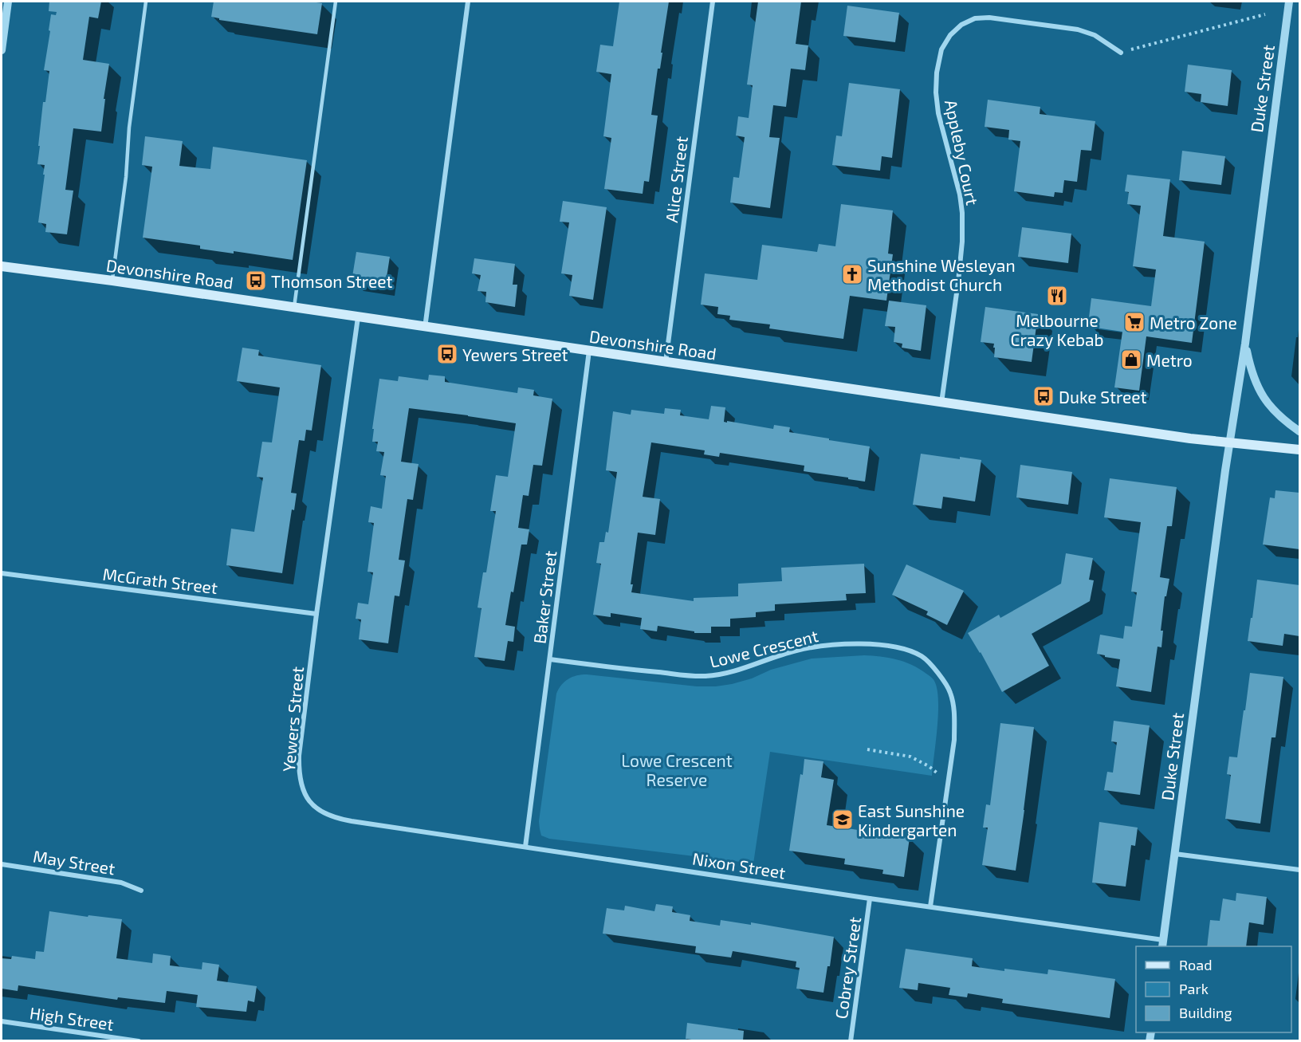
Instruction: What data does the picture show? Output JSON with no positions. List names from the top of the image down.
{
  "streets": {
    "main road": ["Devonshire Road"],
    "street": [
      "Duke Street",
      "Appleby Court",
      "Alice Street",
      "McGrath Street",
      "Baker Street",
      "Lowe Crescent",
      "Yewers Street",
      "May Street",
      "Nixon Street",
      "Cobrey Street",
      "High Street"
    ]
  },
  "crossings": [
    ["Duke Street", "Devonshire Road"],
    ["Duke Street", "Nixon Street"],
    ["Appleby Court", "Devonshire Road"],
    ["Alice Street", "Devonshire Road"],
    ["Devonshire Road", "Baker Street"],
    ["Devonshire Road", "Yewers Street"],
    ["McGrath Street", "Yewers Street"],
    ["Baker Street", "Lowe Crescent"],
    ["Baker Street", "Nixon Street"],
    ["Lowe Crescent", "Nixon Street"],
    ["Yewers Street", "Nixon Street"],
    ["Nixon Street", "Cobrey Street"]
  ],
  "parks": ["Lowe Crescent Reserve"],
  "places": {
    "church": ["Sunshine Wesleyan Methodist Church"],
    "bus stop": ["Thomson Street", "Yewers Street", "Duke Street"],
    "restaurant": ["Melbourne Crazy Kebab"],
    "supermarket": ["Metro Zone"],
    "shop": ["Metro"],
    "school or university": ["East Sunshine Kindergarten"]
  },
  "legend": ["Road", "Park", "Building"]
}
